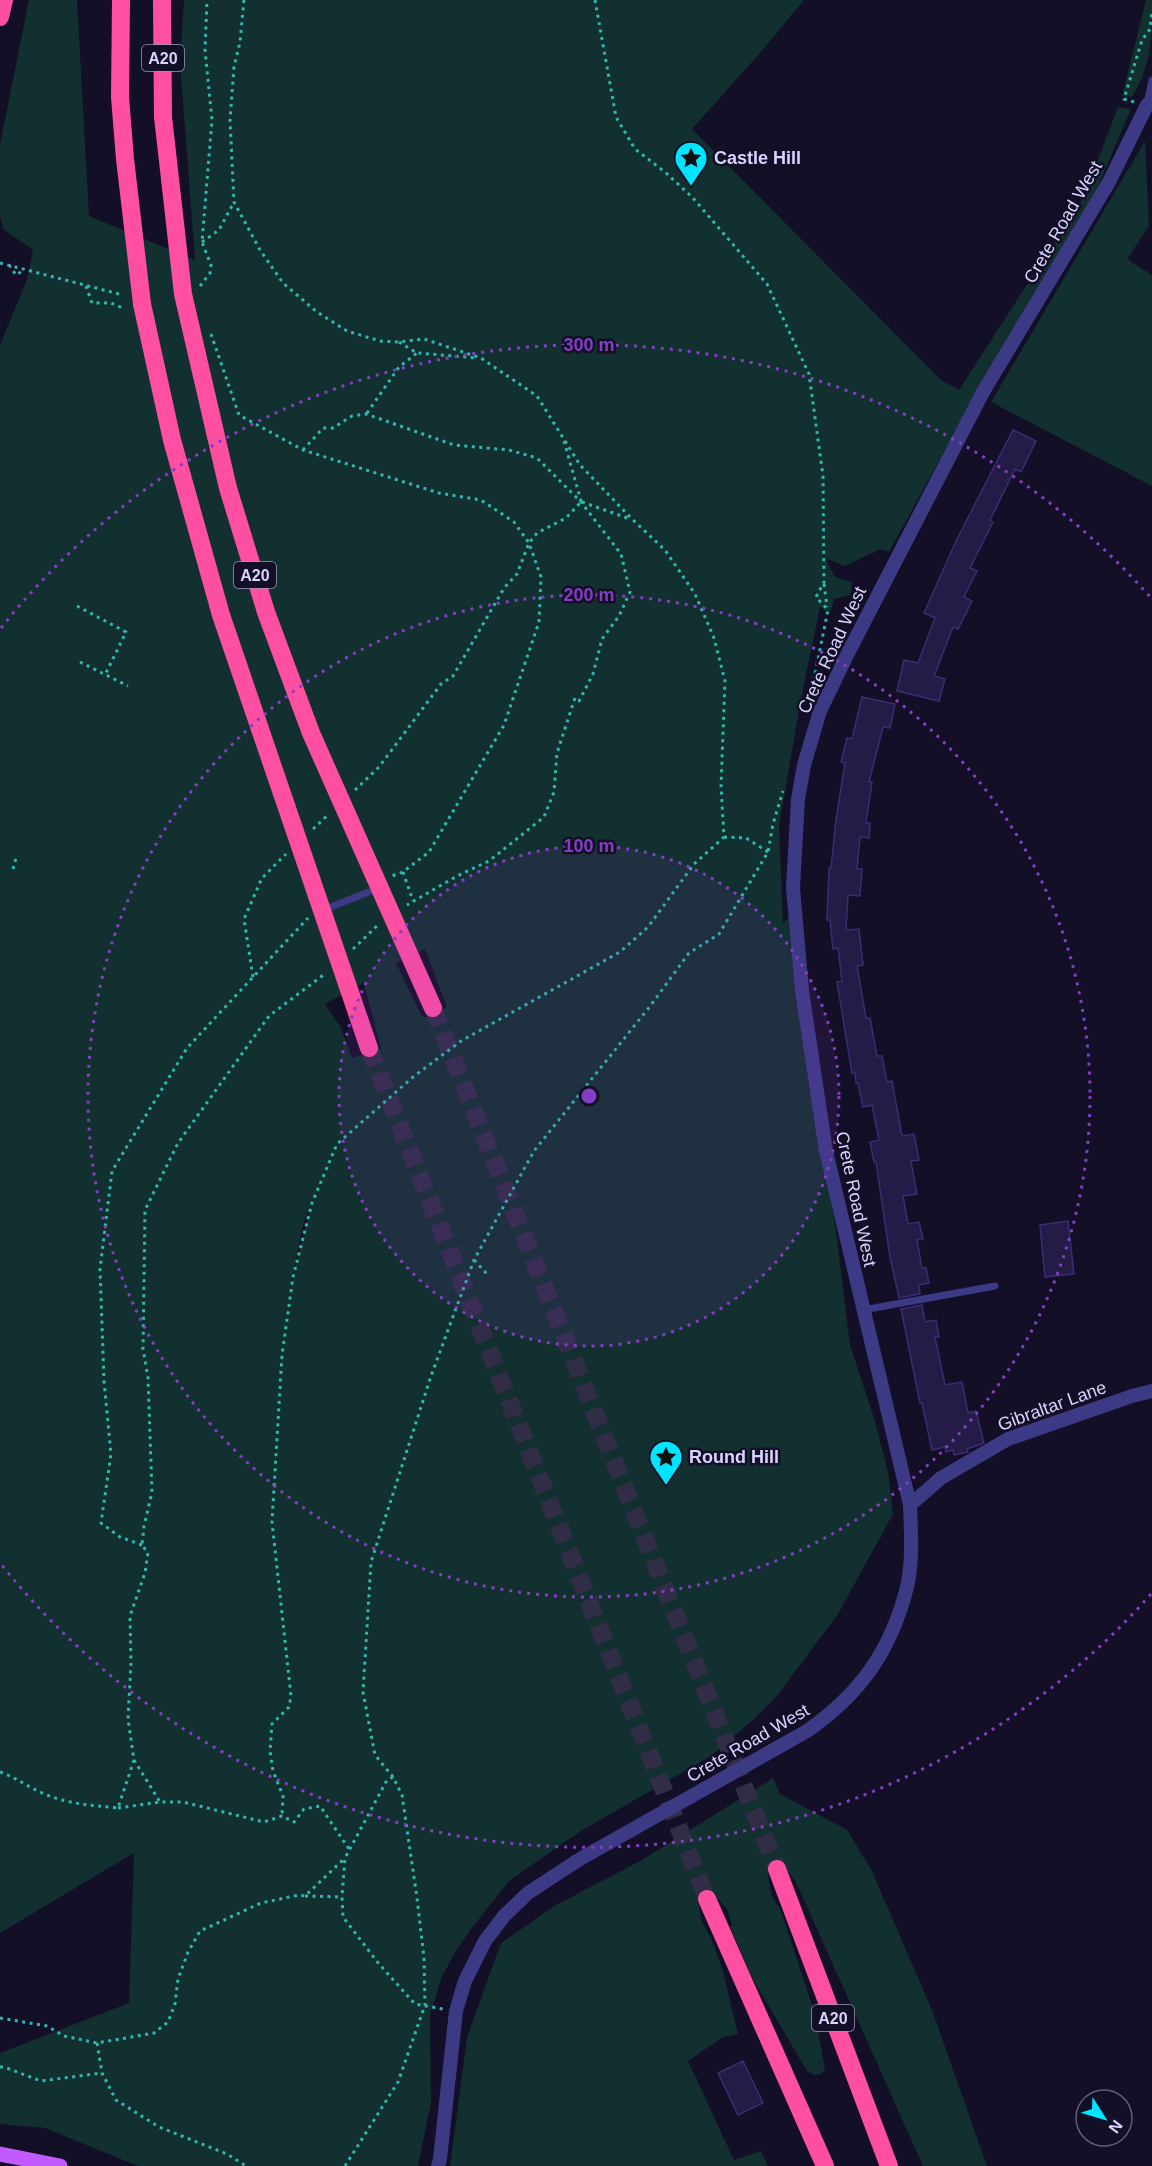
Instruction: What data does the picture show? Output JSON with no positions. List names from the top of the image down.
{
  "streets": {
    "highway": ["A20"],
    "street": ["Crete Road West", "Gibraltar Lane"]
  },
  "crossings": [
    ["Crete Road West", "Gibraltar Lane"]
  ],
  "places": {
    "place": ["Castle Hill", "Round Hill"]
  },
  "north": "bottom right",
  "rings": ["300 m", "200 m", "100 m"]
}
